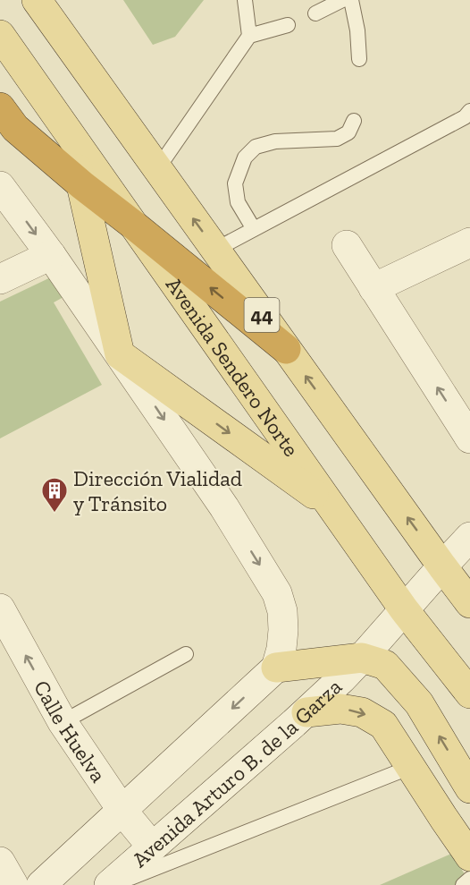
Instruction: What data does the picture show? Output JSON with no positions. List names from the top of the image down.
{
  "streets": {
    "main road": ["44", "Avenida Sendero Norte"],
    "street": ["Calle Huelva", "Avenida Arturo B. de la Garza"]
  },
  "crossings": [
    ["Avenida Sendero Norte", "Avenida Arturo B. de la Garza"],
    ["Calle Huelva", "Avenida Arturo B. de la Garza"]
  ],
  "places": {
    "building": ["Dirección Vialidad y Tránsito"]
  }
}
